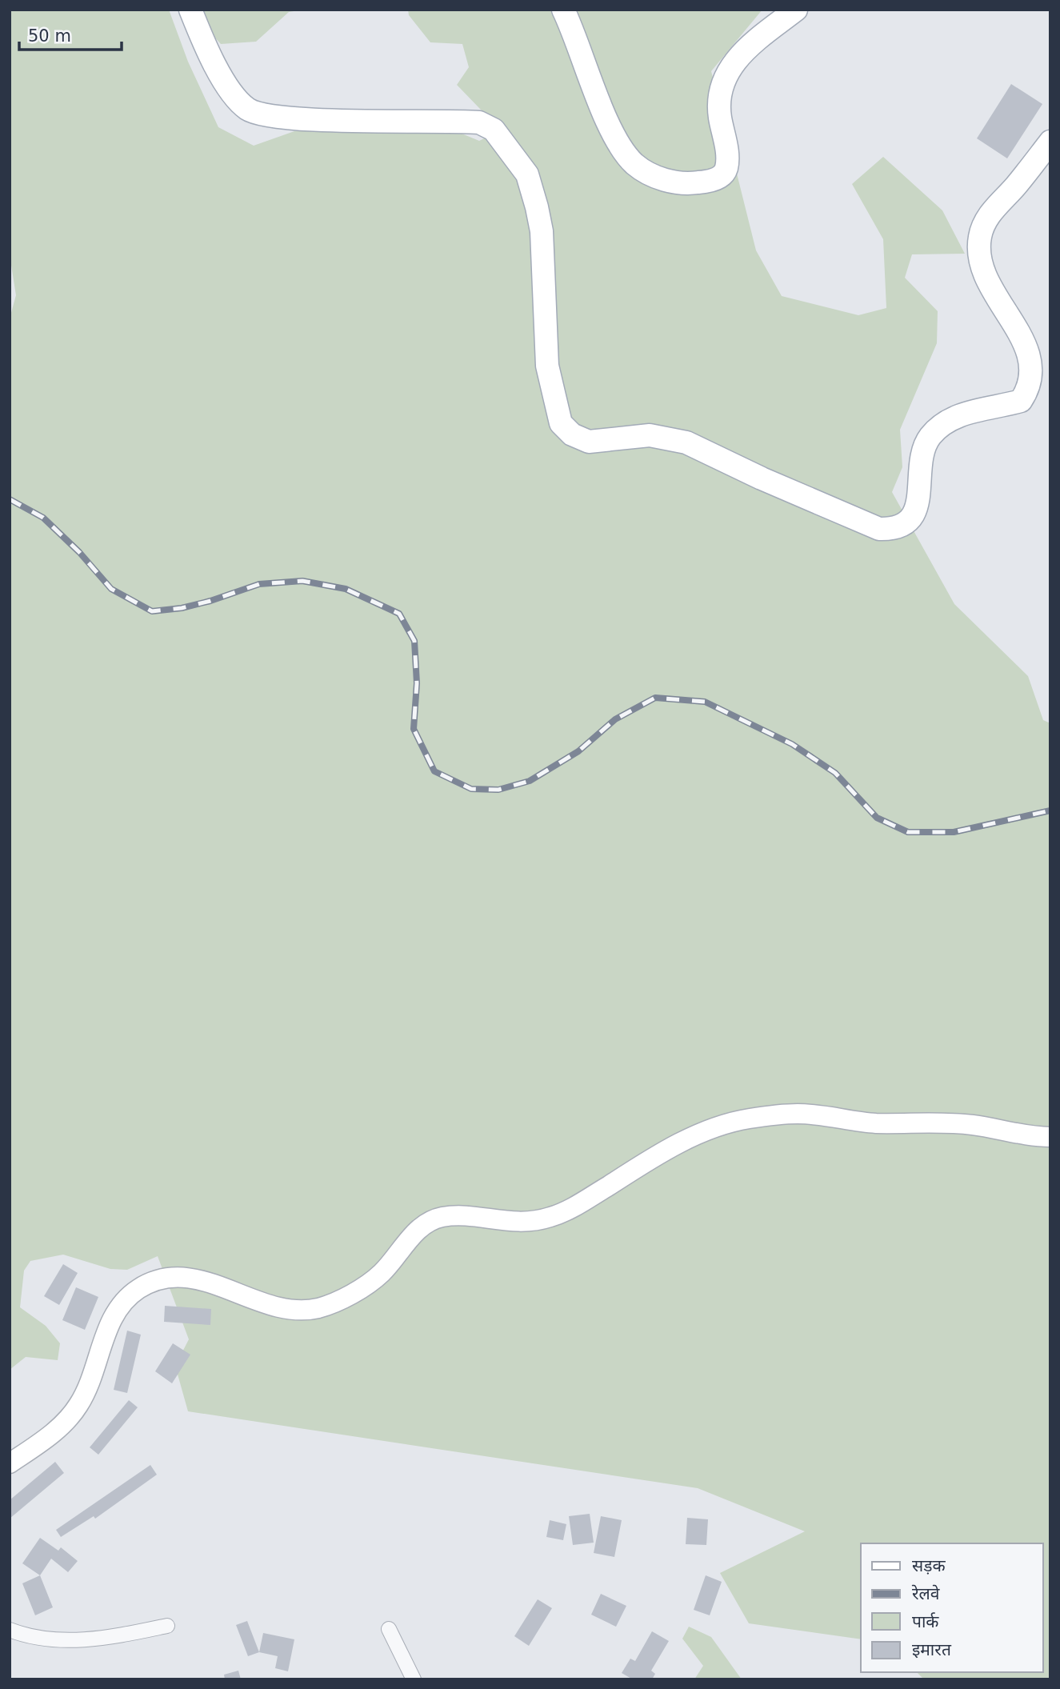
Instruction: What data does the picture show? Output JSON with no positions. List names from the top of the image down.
{
  "legend": [
    "सड़क",
    "रेलवे",
    "पार्क",
    "इमारत"
  ],
  "scale_bar": "50 m"
}
